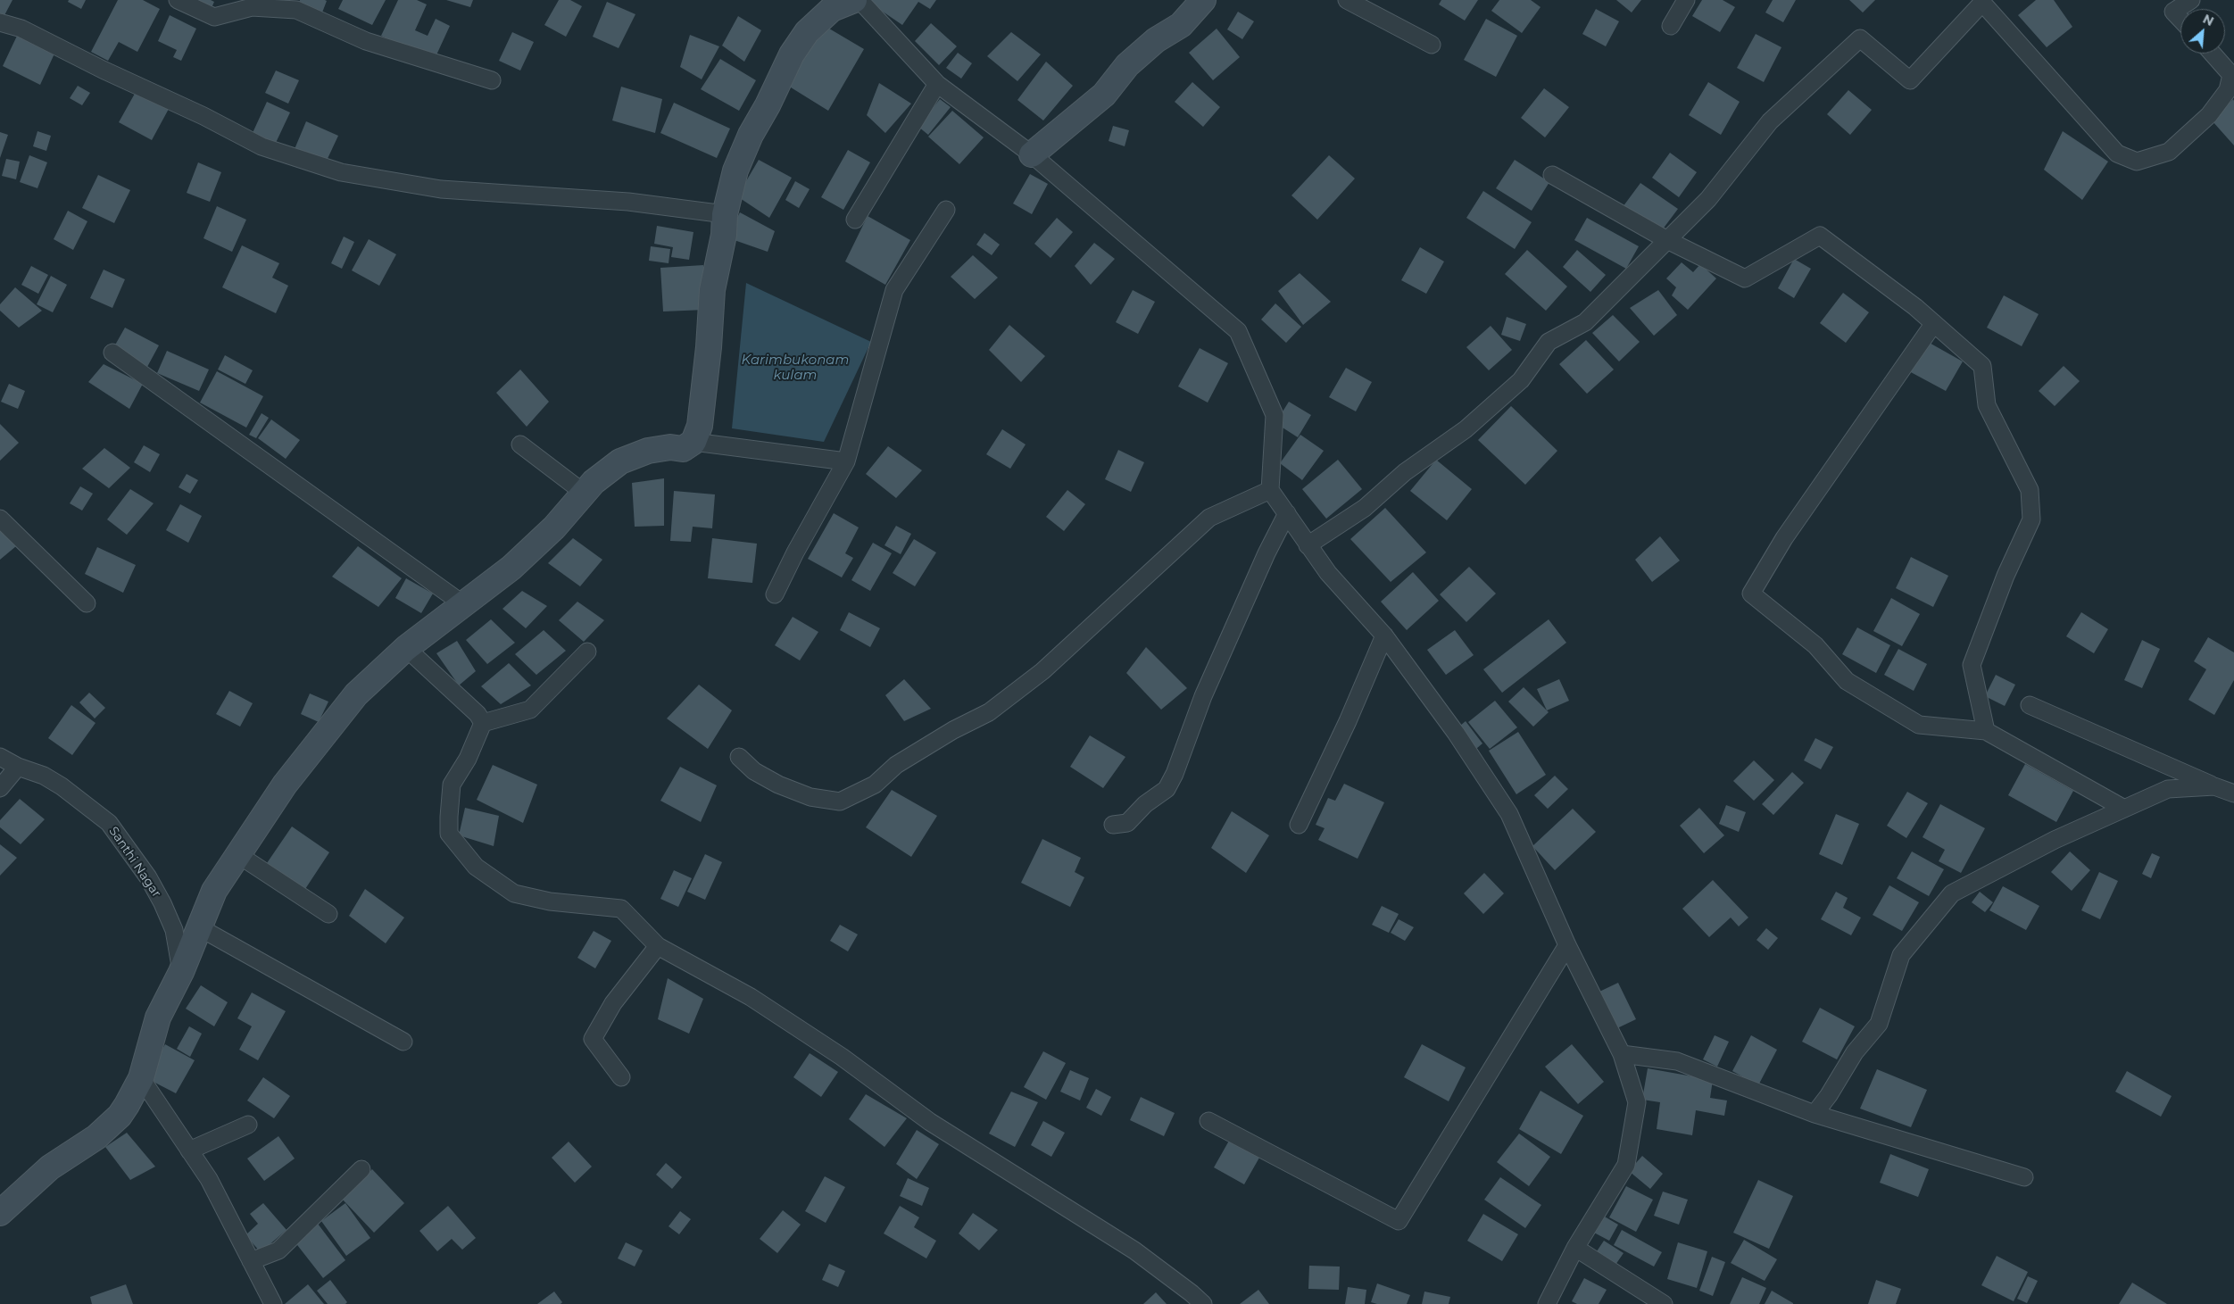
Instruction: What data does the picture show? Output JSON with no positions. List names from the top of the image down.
{
  "streets": {
    "street": ["Santhi Nagar"]
  },
  "water": ["Karimbukonam kulam"],
  "north": "top right"
}
